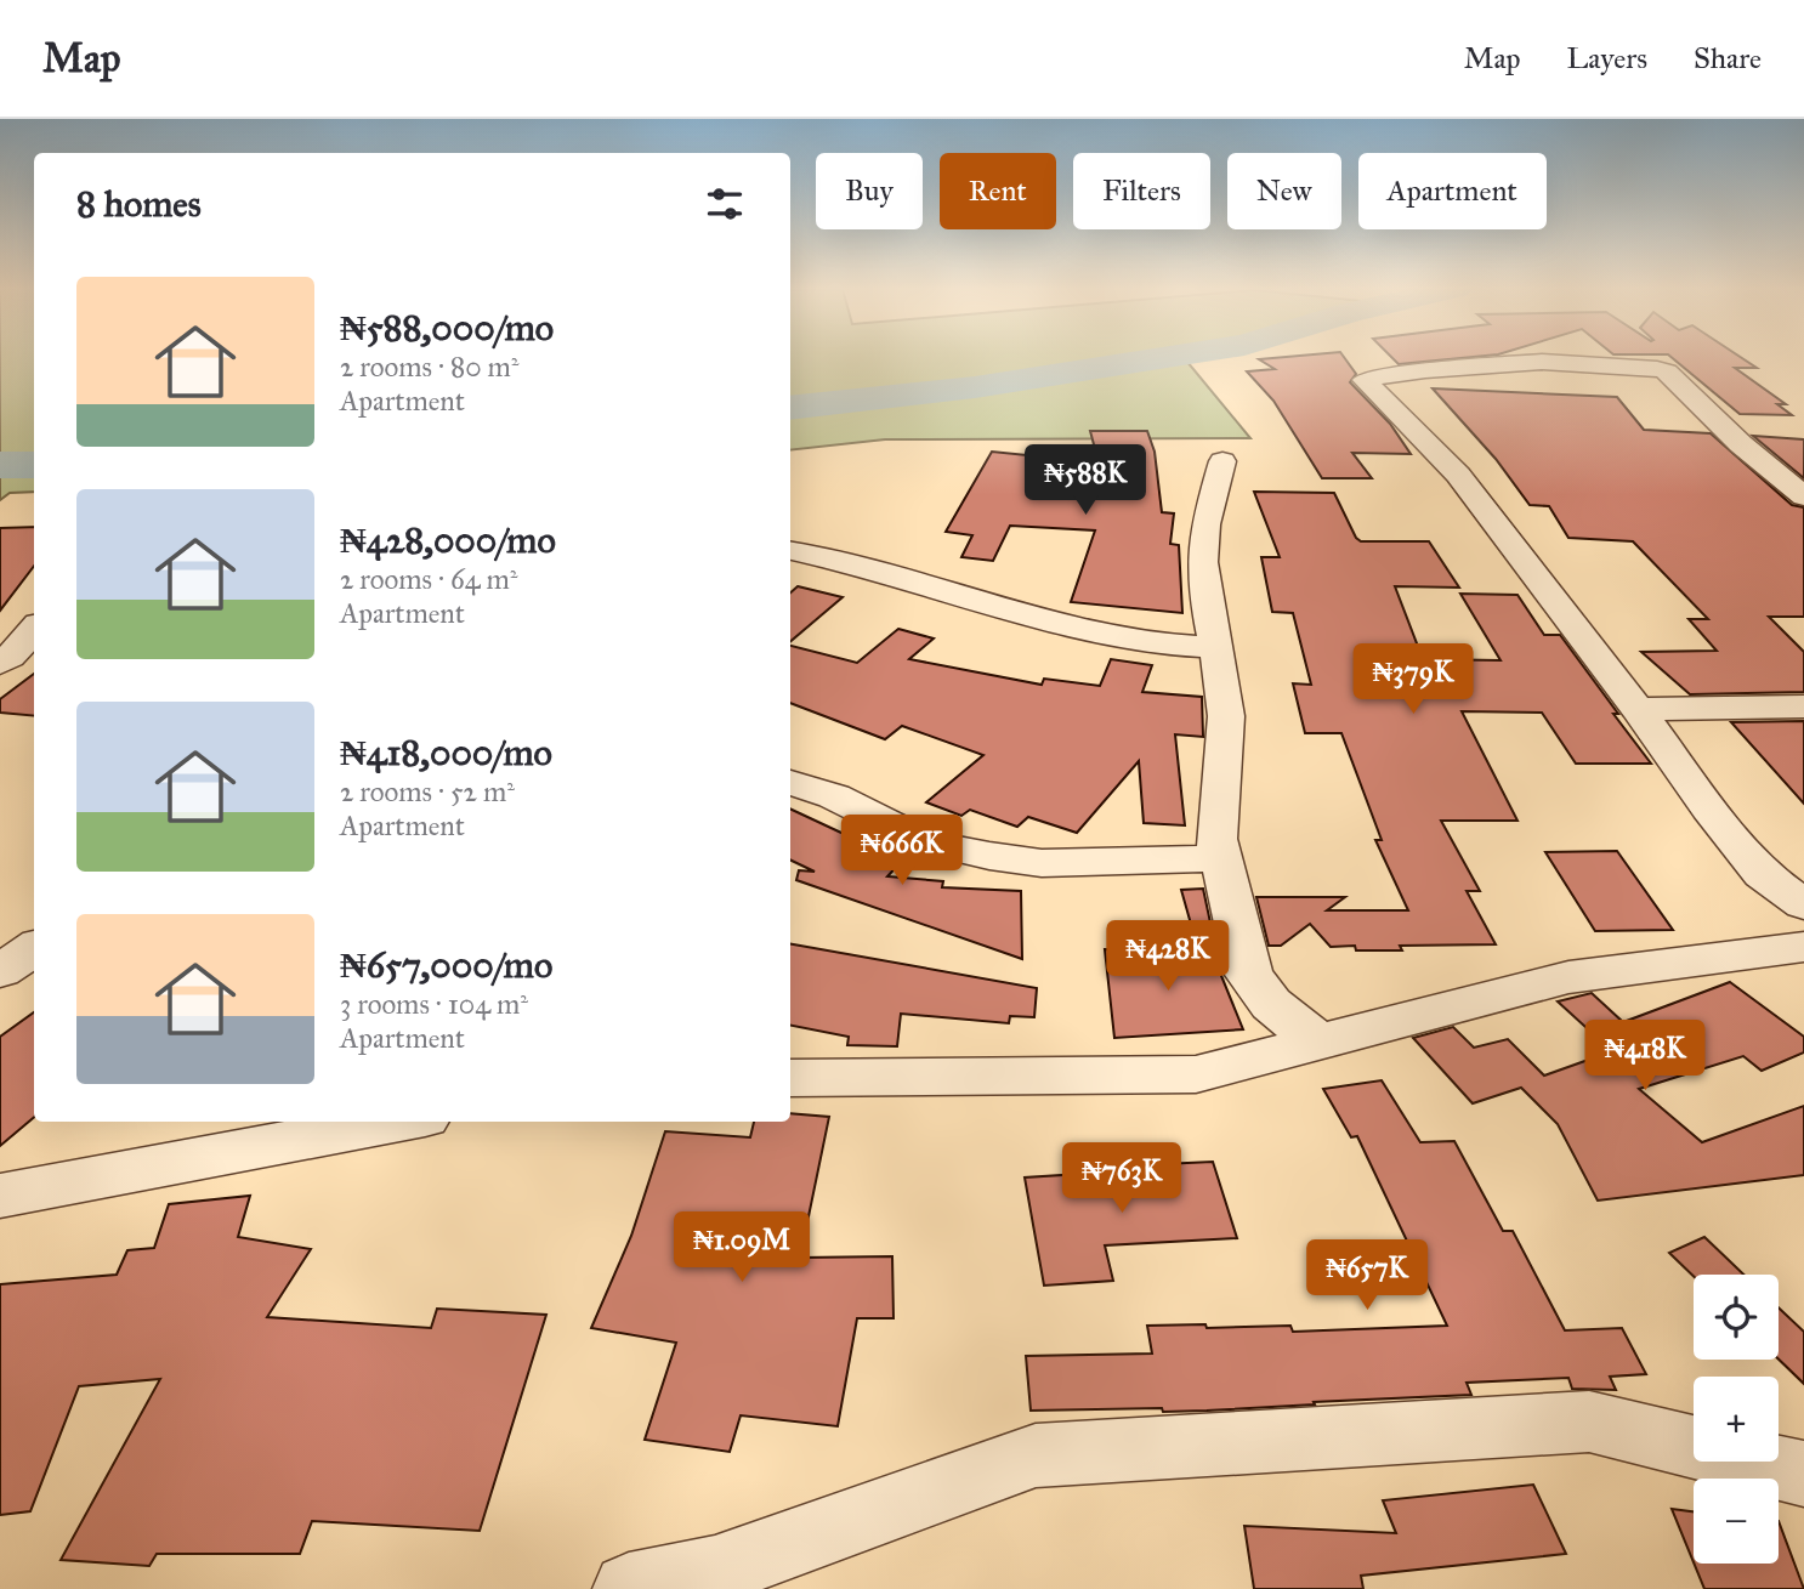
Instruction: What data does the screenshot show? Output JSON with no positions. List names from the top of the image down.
{
  "page": {
    "header": "Map",
    "nav": ["Map", "Layers", "Share"],
    "chip": [
      "Buy",
      "Rent",
      "Filters",
      "New",
      "Apartment"
    ],
    "heading": "8 homes",
    "list": [
      {
        "name": "₦588,000/mo",
        "note": "2 rooms · 80 m² · Apartment"
      },
      {
        "name": "₦428,000/mo",
        "note": "2 rooms · 64 m² · Apartment"
      },
      {
        "name": "₦418,000/mo",
        "note": "2 rooms · 52 m² · Apartment"
      },
      {
        "name": "₦657,000/mo",
        "note": "3 rooms · 104 m² · Apartment"
      }
    ],
    "price": [
      "₦588K",
      "₦379K",
      "₦666K",
      "₦428K",
      "₦418K",
      "₦763K",
      "₦1.09M",
      "₦657K"
    ],
    "map_buttons": ["+", "−"]
  }
}
